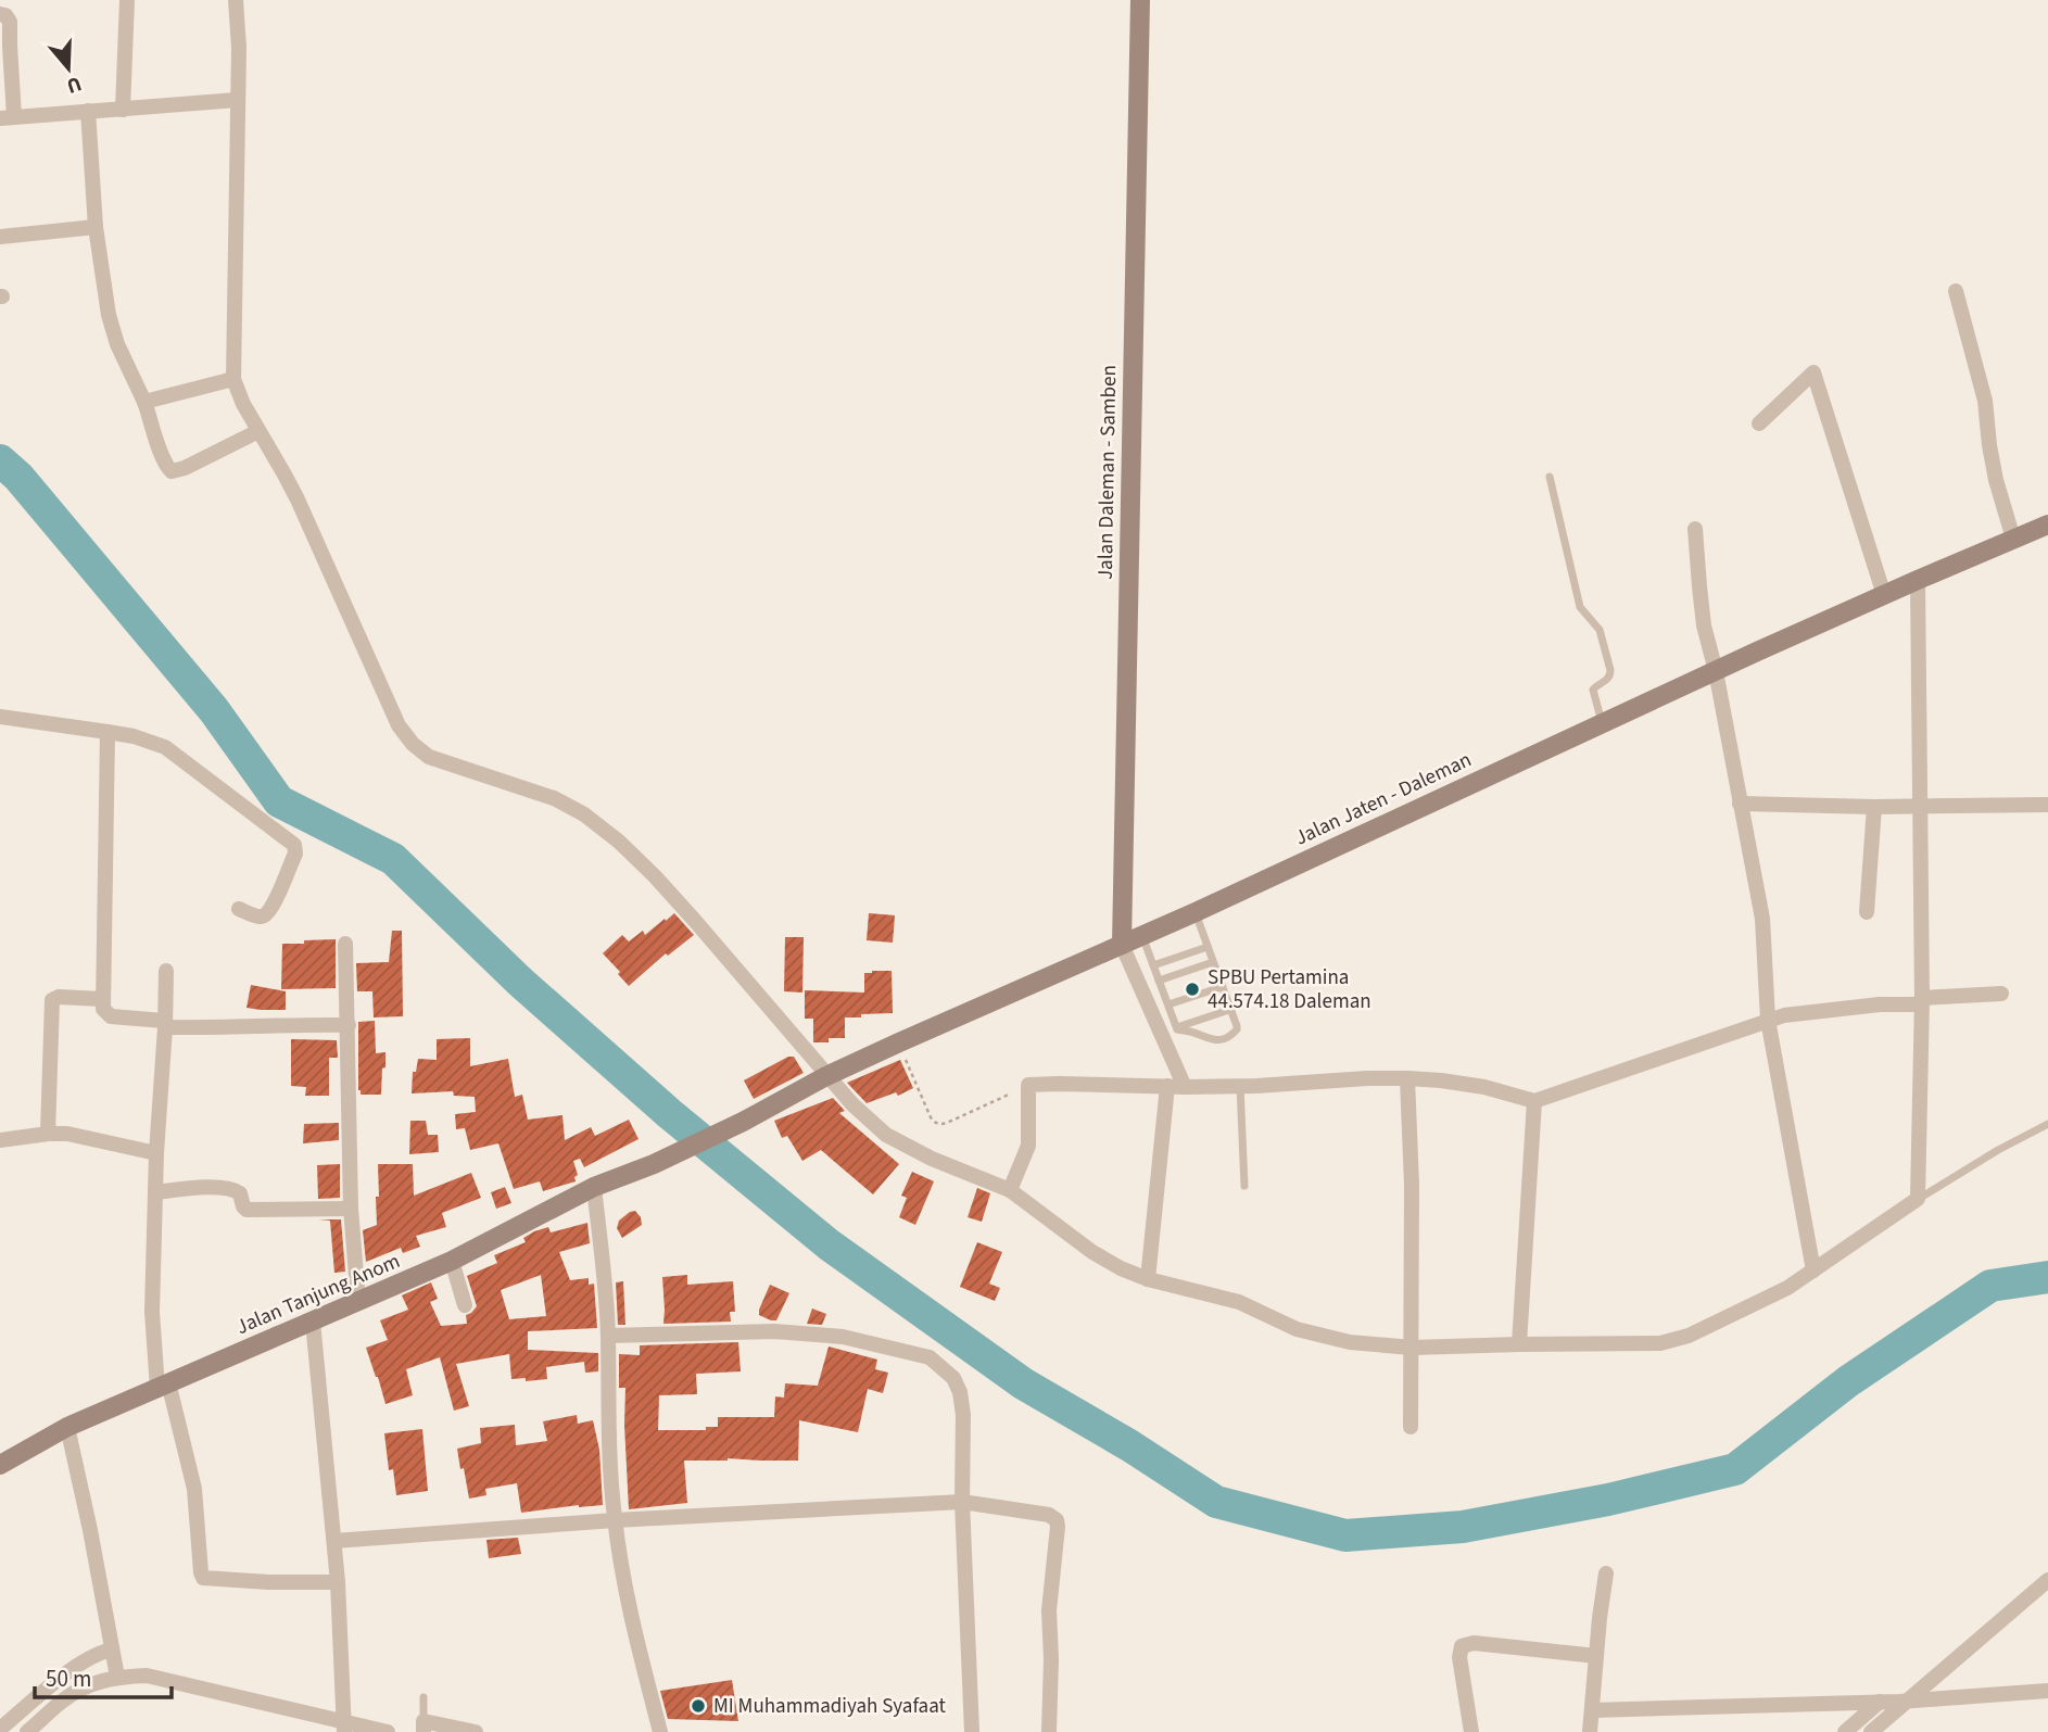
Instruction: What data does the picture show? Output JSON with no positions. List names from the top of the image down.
{
  "streets": {
    "main road": ["Jalan Daleman - Samben", "Jalan Jaten - Daleman", "Jalan Tanjung Anom"]
  },
  "crossings": [
    ["Jalan Daleman - Samben", "Jalan Jaten - Daleman"],
    ["Jalan Jaten - Daleman", "Jalan Tanjung Anom"]
  ],
  "places": ["SPBU Pertamina 44.574.18 Daleman", "MI Muhammadiyah Syafaat"],
  "scale_bar": "50 m",
  "north": "bottom"
}
